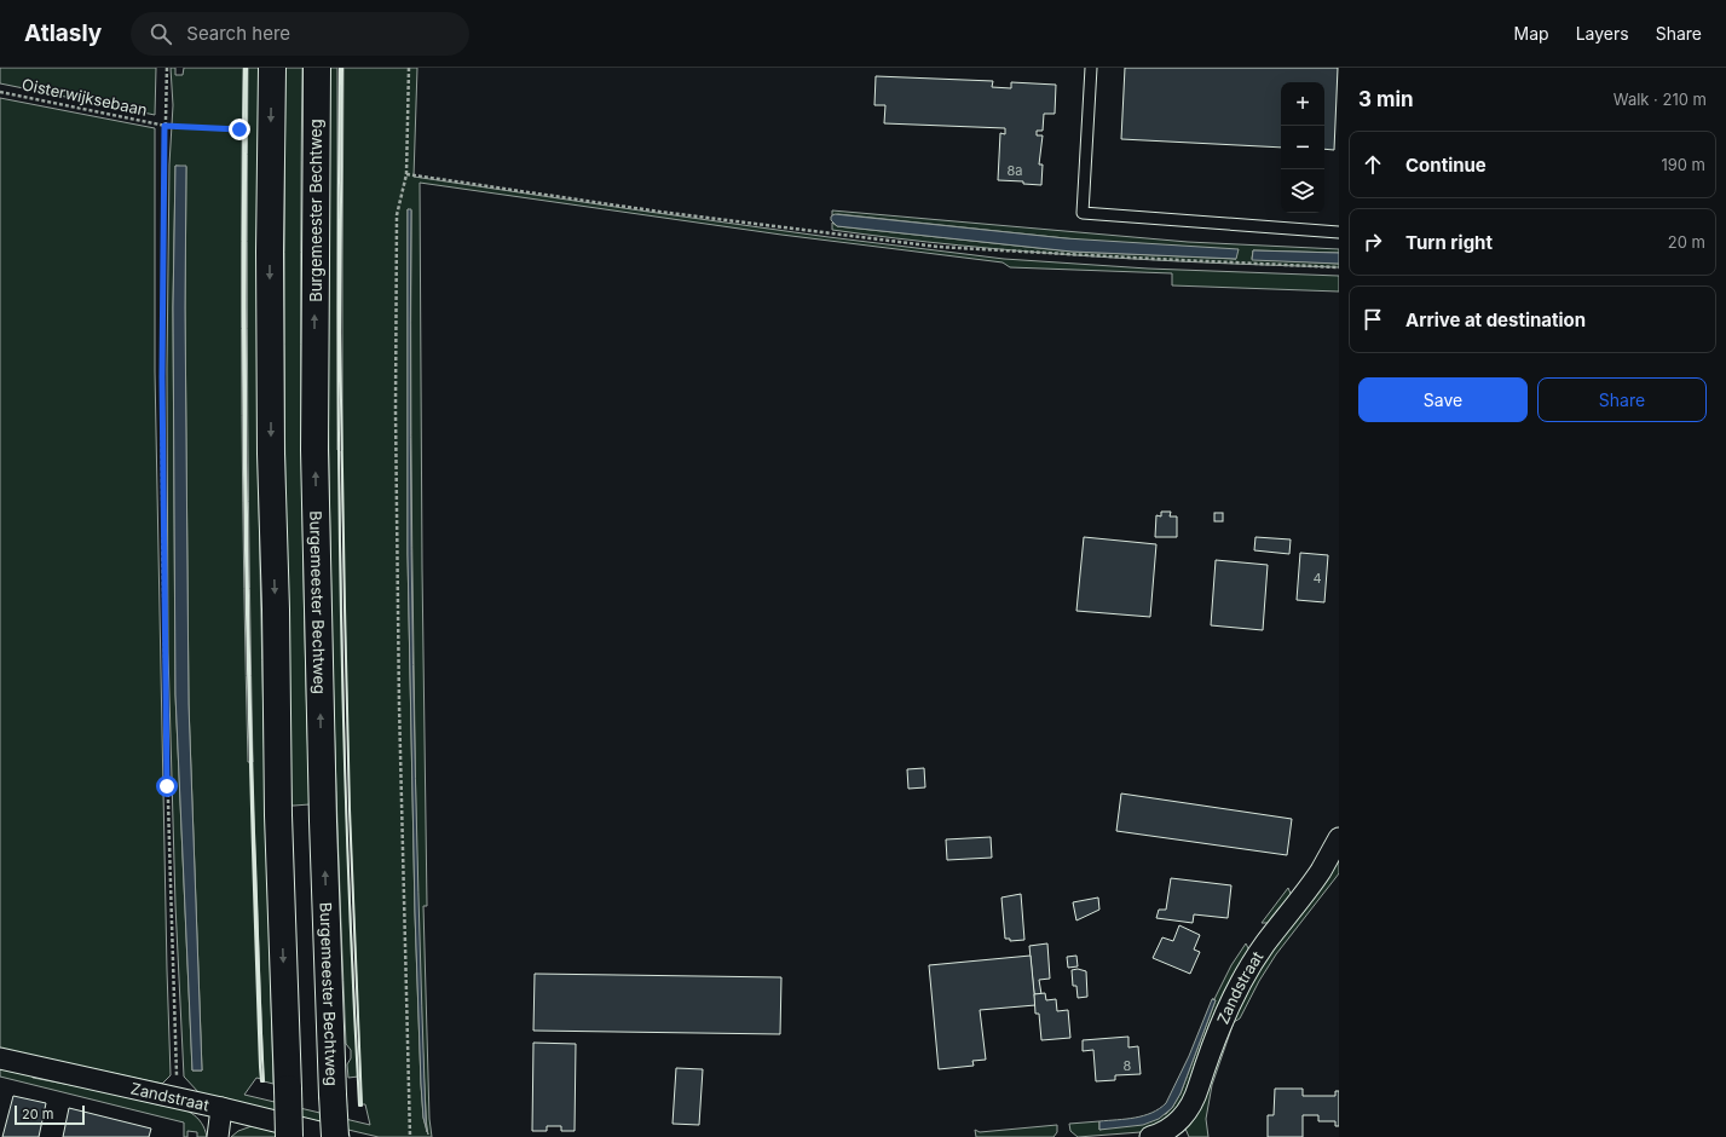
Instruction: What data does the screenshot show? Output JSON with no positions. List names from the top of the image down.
{
  "streets": {
    "main road": ["Burgemeester Bechtweg"],
    "street": ["Zandstraat"],
    "path": ["Oisterwijksebaan"]
  },
  "crossings": [
    ["Burgemeester Bechtweg", "Zandstraat"]
  ],
  "house_numbers": ["8a", "4", "8"],
  "scale_bar": "20 m",
  "page": {
    "header": "Atlasly",
    "search": "Search here",
    "nav": ["Map", "Layers", "Share"],
    "heading": ["3 min", "Walk · 210 m"],
    "map_buttons": ["+", "−"],
    "list": [
      ["Continue", "190 m"],
      ["Turn right", "20 m"],
      "Arrive at destination"
    ],
    "buttons": ["Save", "Share"],
    "scale": "20 m"
  }
}
